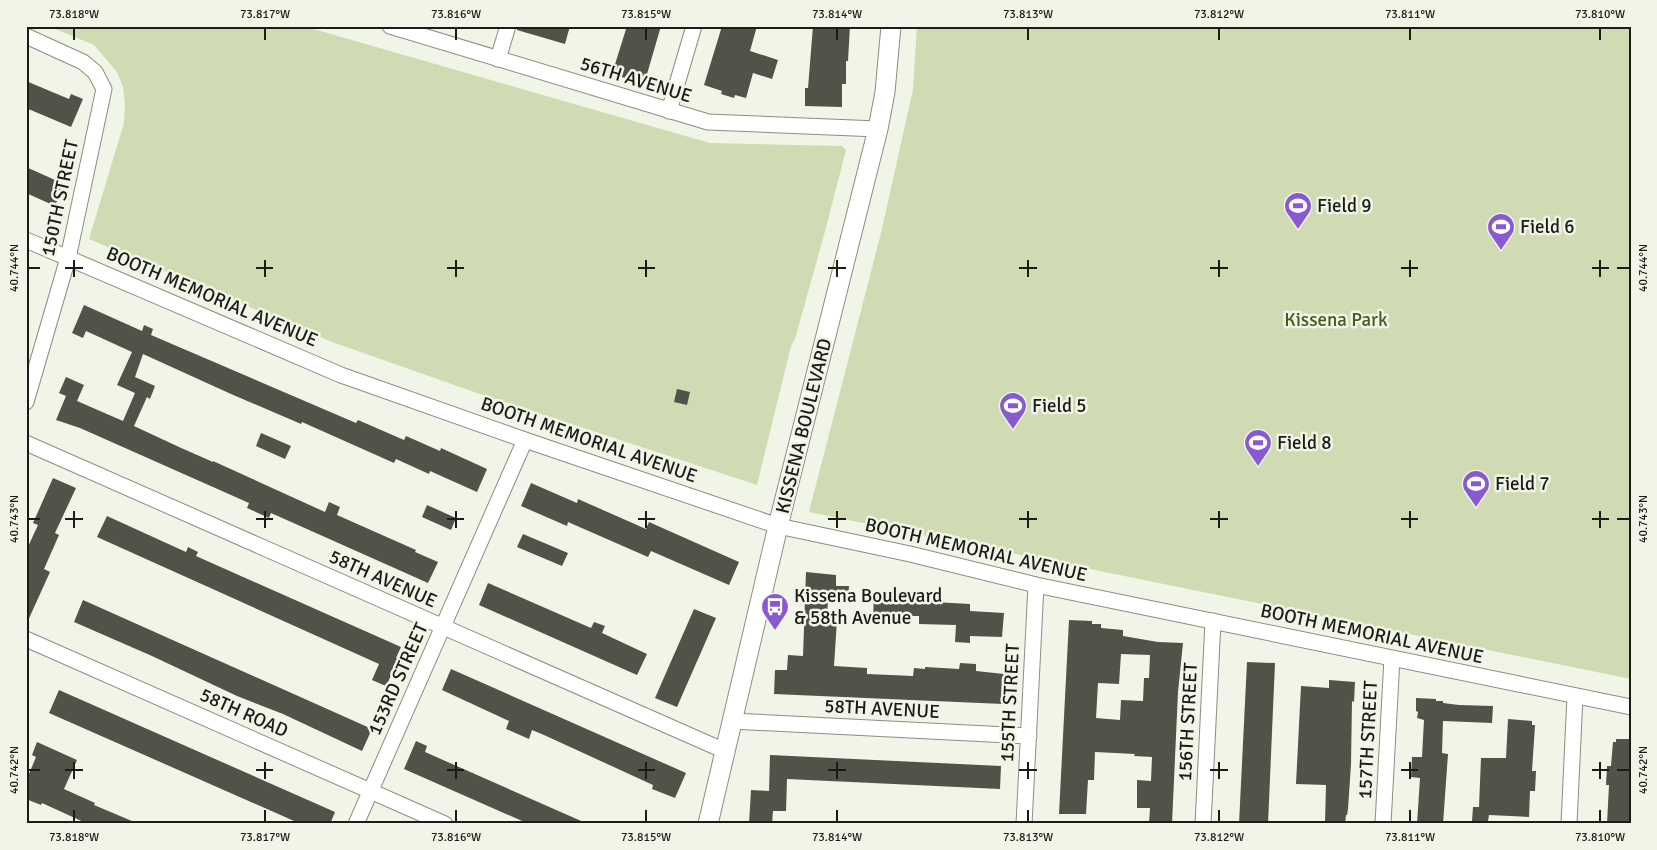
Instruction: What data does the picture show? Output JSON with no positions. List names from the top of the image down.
{
  "streets": {
    "main road": ["KISSENA BOULEVARD"],
    "street": [
      "56TH AVENUE",
      "150TH STREET",
      "BOOTH MEMORIAL AVENUE",
      "58TH AVENUE",
      "153RD STREET",
      "155TH STREET",
      "58TH ROAD",
      "156TH STREET",
      "157TH STREET"
    ]
  },
  "crossings": [
    ["56TH AVENUE", "KISSENA BOULEVARD"],
    ["150TH STREET", "BOOTH MEMORIAL AVENUE"],
    ["BOOTH MEMORIAL AVENUE", "KISSENA BOULEVARD"],
    ["BOOTH MEMORIAL AVENUE", "153RD STREET"],
    ["BOOTH MEMORIAL AVENUE", "155TH STREET"],
    ["BOOTH MEMORIAL AVENUE", "156TH STREET"],
    ["BOOTH MEMORIAL AVENUE", "157TH STREET"],
    ["KISSENA BOULEVARD", "58TH AVENUE"],
    ["58TH AVENUE", "153RD STREET"],
    ["58TH AVENUE", "155TH STREET"],
    ["153RD STREET", "58TH ROAD"]
  ],
  "parks": ["Kissena Park"],
  "places": {
    "sports": [
      "Field 9",
      "Field 6",
      "Field 5",
      "Field 8",
      "Field 7"
    ],
    "bus stop": ["Kissena Boulevard & 58th Avenue"]
  },
  "coordinates": [
    "73.818°W",
    "73.817°W",
    "73.816°W",
    "73.815°W",
    "73.814°W",
    "73.813°W",
    "73.812°W",
    "73.811°W",
    "73.810°W",
    "40.744°N",
    "40.743°N",
    "40.742°N"
  ]
}
